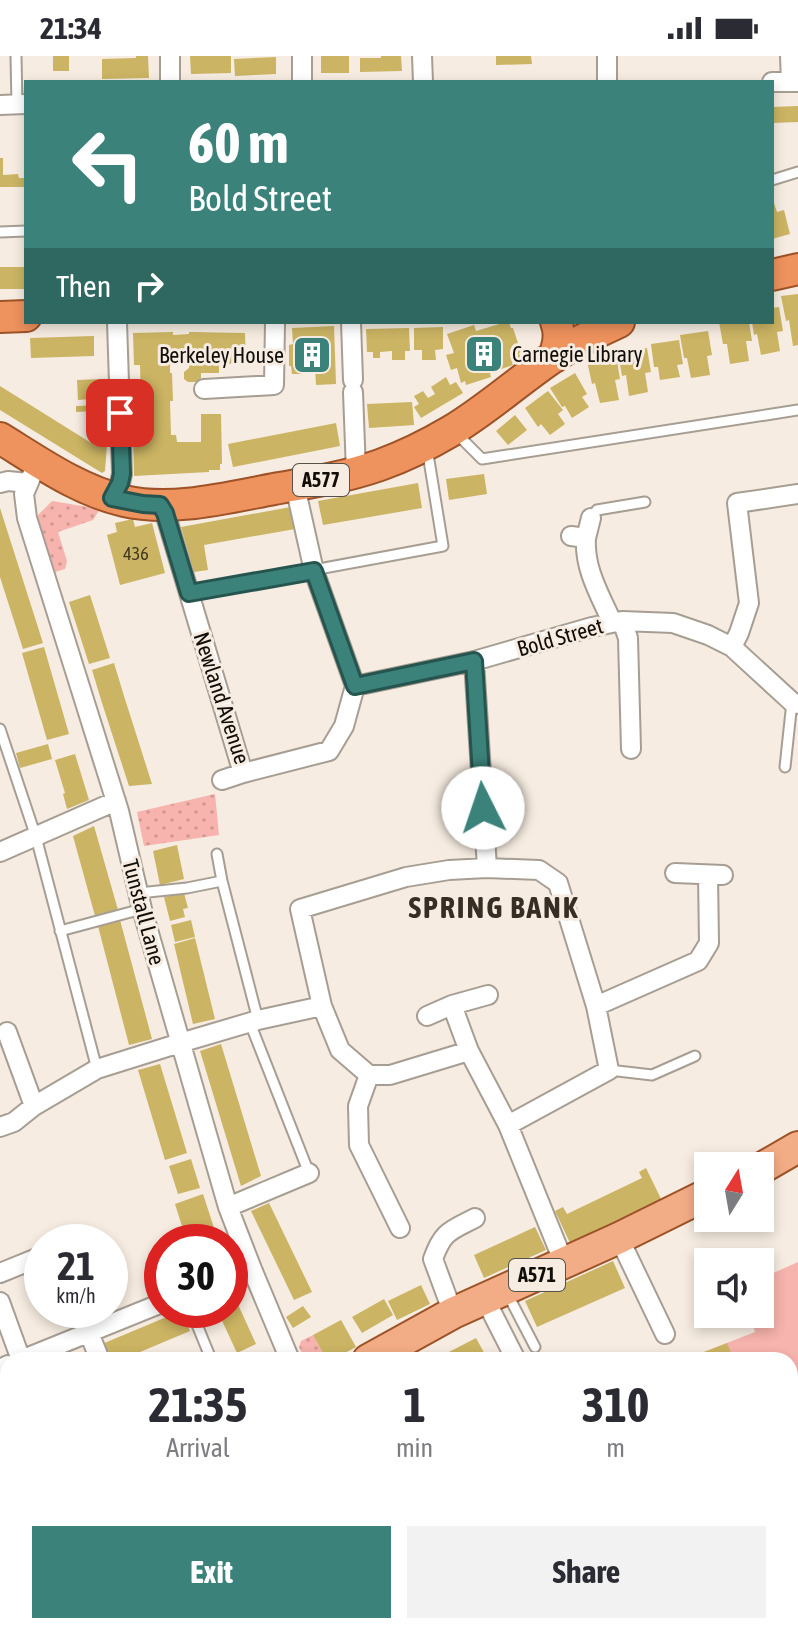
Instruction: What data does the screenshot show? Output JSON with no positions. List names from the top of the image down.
{
  "streets": {
    "highway": ["A577"],
    "main road": ["A571"],
    "street": ["Bold Street", "Newland Avenue", "Tunstall Lane"]
  },
  "crossings": [
    ["A577", "Newland Avenue"],
    ["A577", "Tunstall Lane"],
    ["Bold Street", "Newland Avenue"]
  ],
  "districts": ["SPRING BANK"],
  "places": {
    "building": ["Carnegie Library", "Berkeley House"]
  },
  "house_numbers": ["436"],
  "north": "top",
  "page": {
    "status": "21:34",
    "turn": ["60 m", "Bold Street"],
    "then": "Then",
    "speed": "21 km/h",
    "limit": "30",
    "eta": [
      "21:35",
      "Arrival",
      "1",
      "min",
      "310",
      "m"
    ],
    "buttons": ["Exit", "Share"]
  }
}
